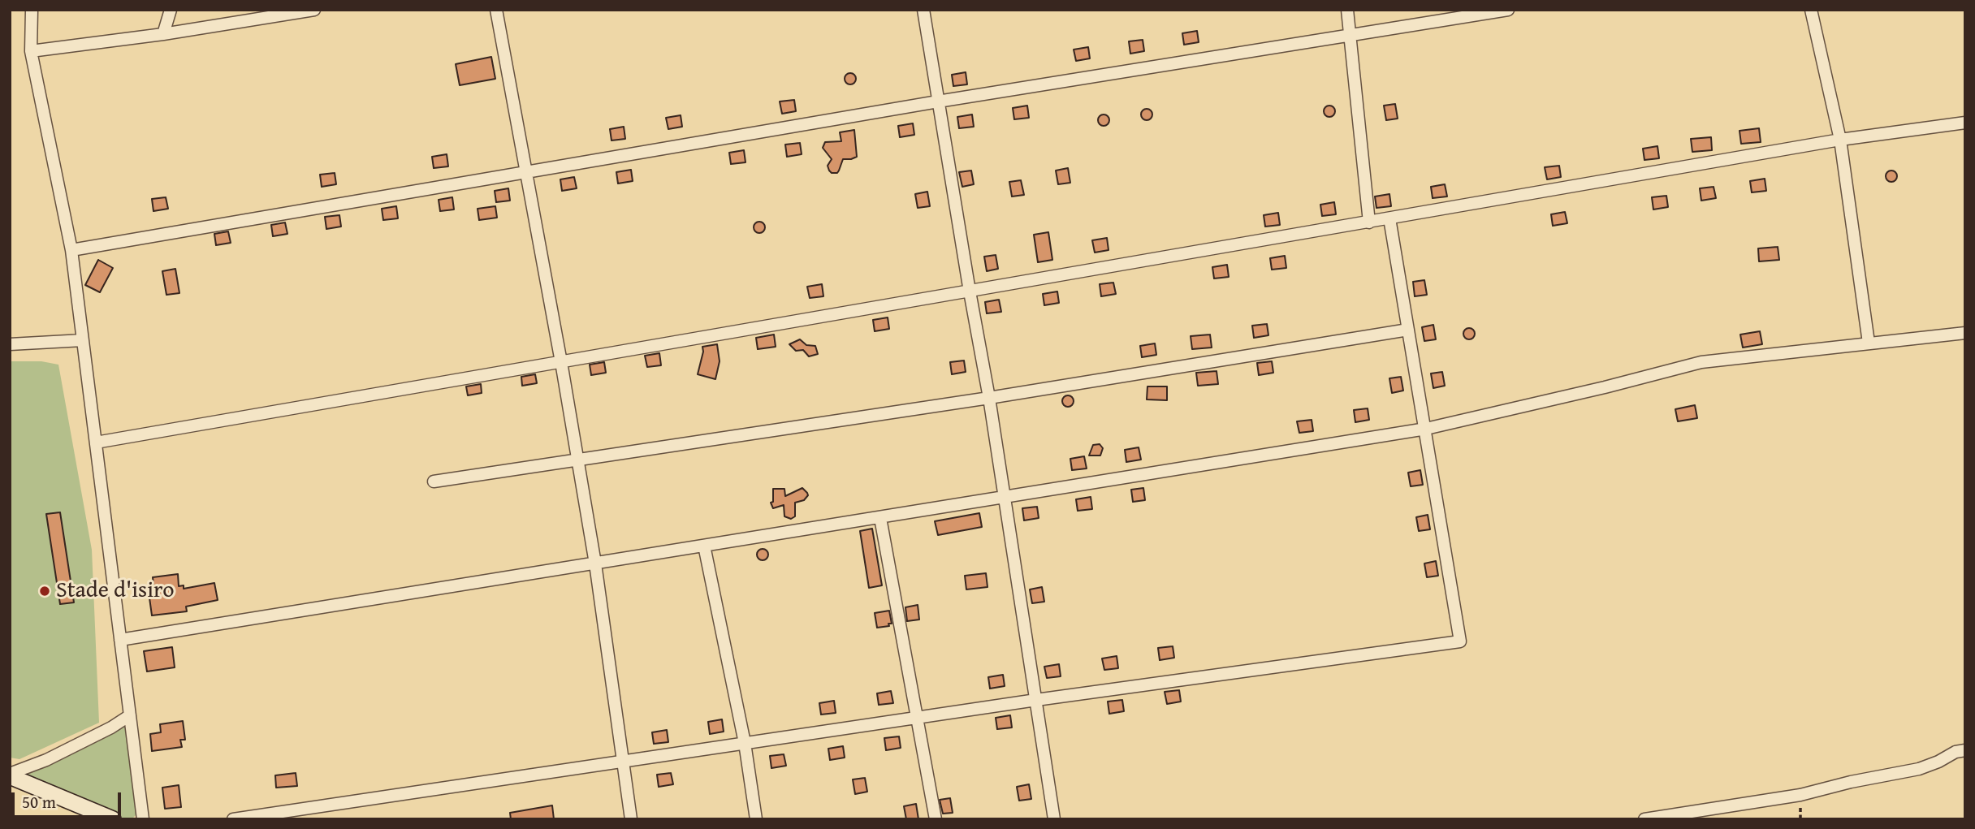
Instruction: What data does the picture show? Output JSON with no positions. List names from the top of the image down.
{
  "places": ["Stade d'isiro"],
  "scale_bar": "50 m"
}
